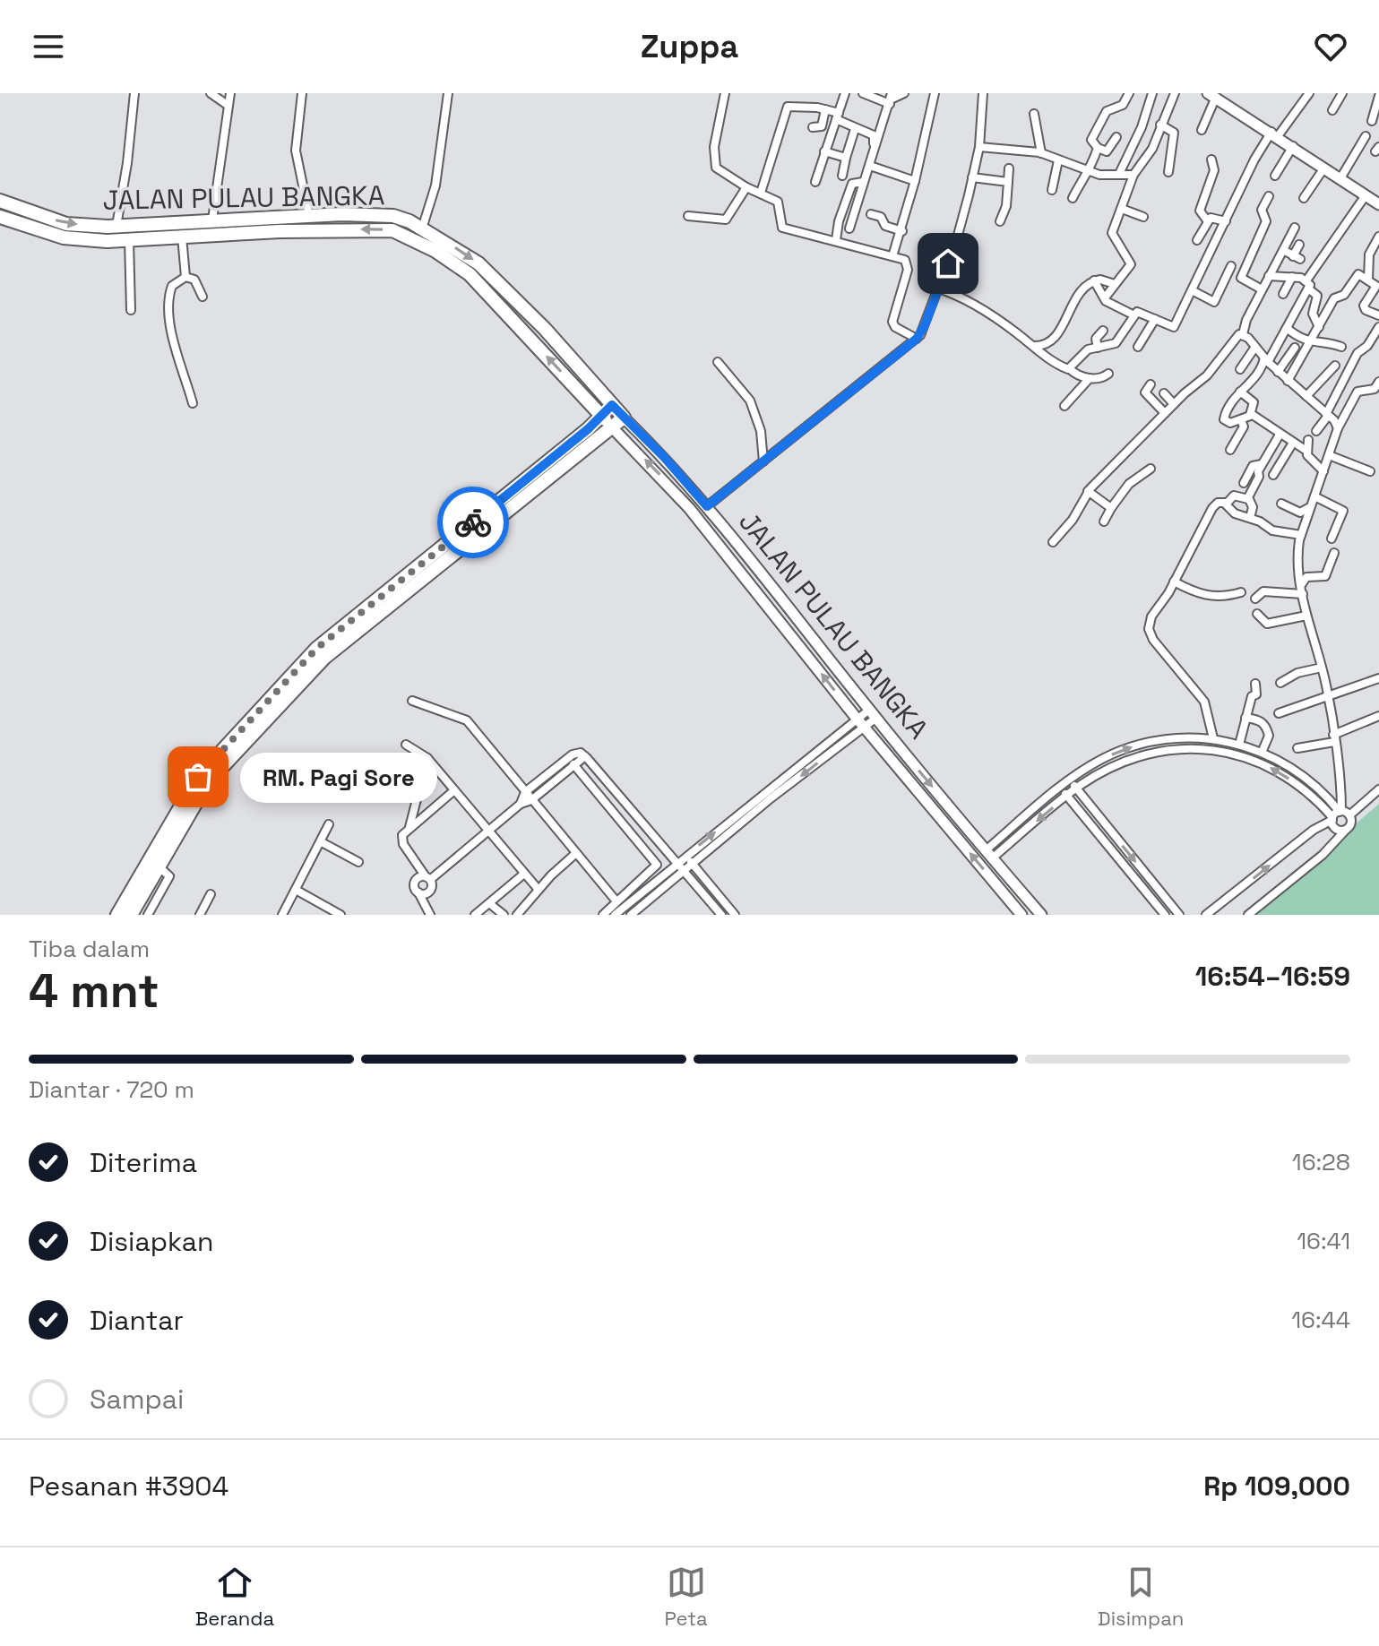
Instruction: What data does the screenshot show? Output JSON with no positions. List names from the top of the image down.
{
  "streets": {
    "highway": ["JALAN PULAU BANGKA"]
  },
  "places": ["RM. Pagi Sore"],
  "page": {
    "header": "Zuppa",
    "bubble": "RM. Pagi Sore",
    "heading": ["4 mnt", "Tiba dalam", "16:54–16:59"],
    "panel": ["Pesanan #3904", "Rp 109,000"],
    "bar": "Diantar · 720 m",
    "list": [
      ["Diterima", "16:28"],
      ["Disiapkan", "16:41"],
      ["Diantar", "16:44"],
      "Sampai"
    ],
    "tabs": ["Beranda", "Peta", "Disimpan"]
  }
}
